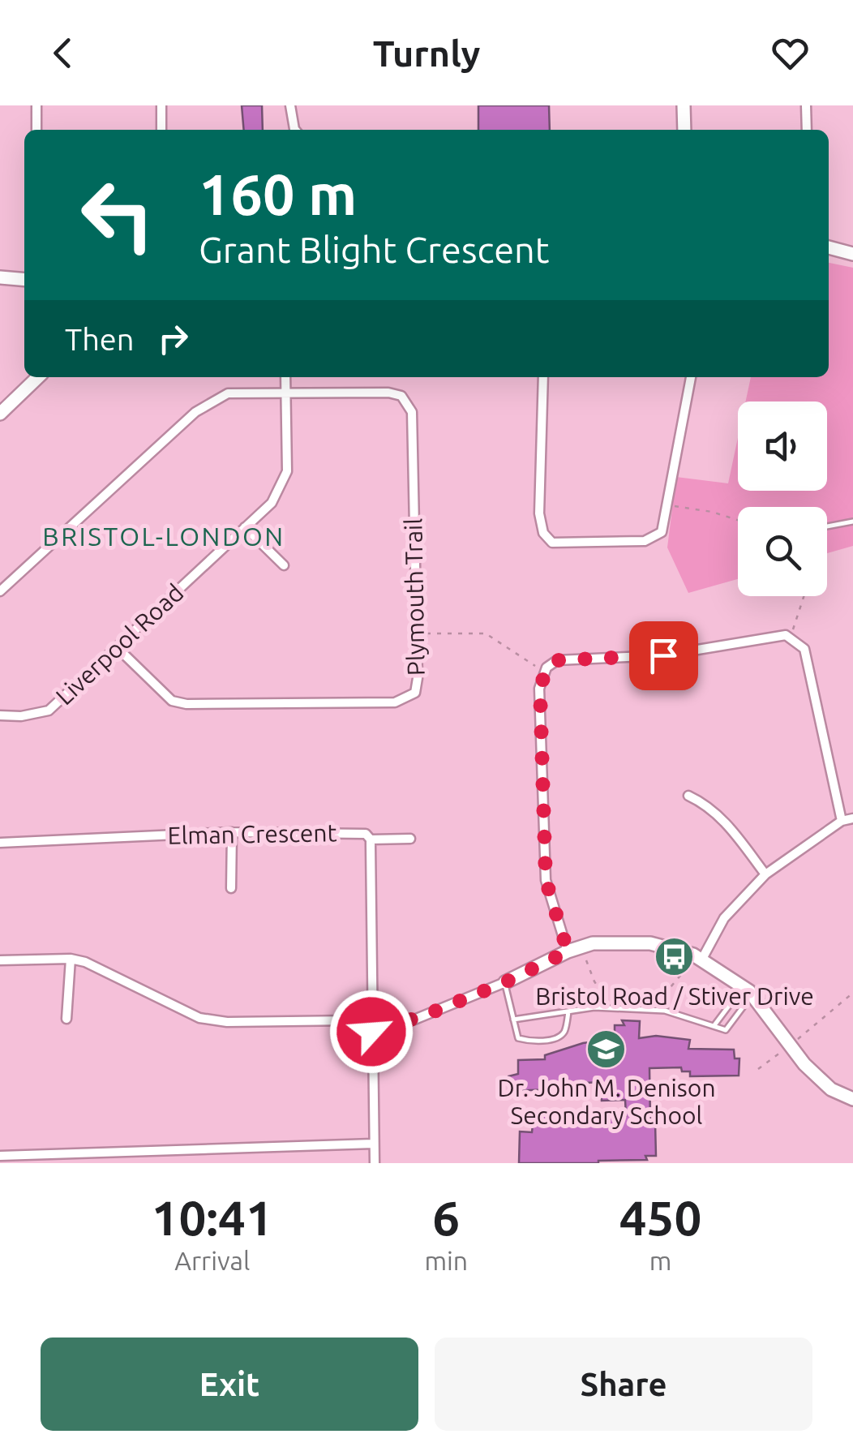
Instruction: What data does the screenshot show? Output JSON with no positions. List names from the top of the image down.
{
  "streets": {
    "street": ["Plymouth Trail", "Liverpool Road", "Elman Crescent"]
  },
  "crossings": [
    ["Plymouth Trail", "Liverpool Road"]
  ],
  "districts": ["BRISTOL-LONDON"],
  "places": {
    "bus stop": ["Bristol Road / Stiver Drive"],
    "school or university": ["Dr. John M. Denison Secondary School"]
  },
  "page": {
    "header": "Turnly",
    "turn": ["160 m", "Grant Blight Crescent"],
    "then": "Then",
    "eta": [
      "10:41",
      "Arrival",
      "6",
      "min",
      "450",
      "m"
    ],
    "buttons": ["Exit", "Share"]
  }
}
